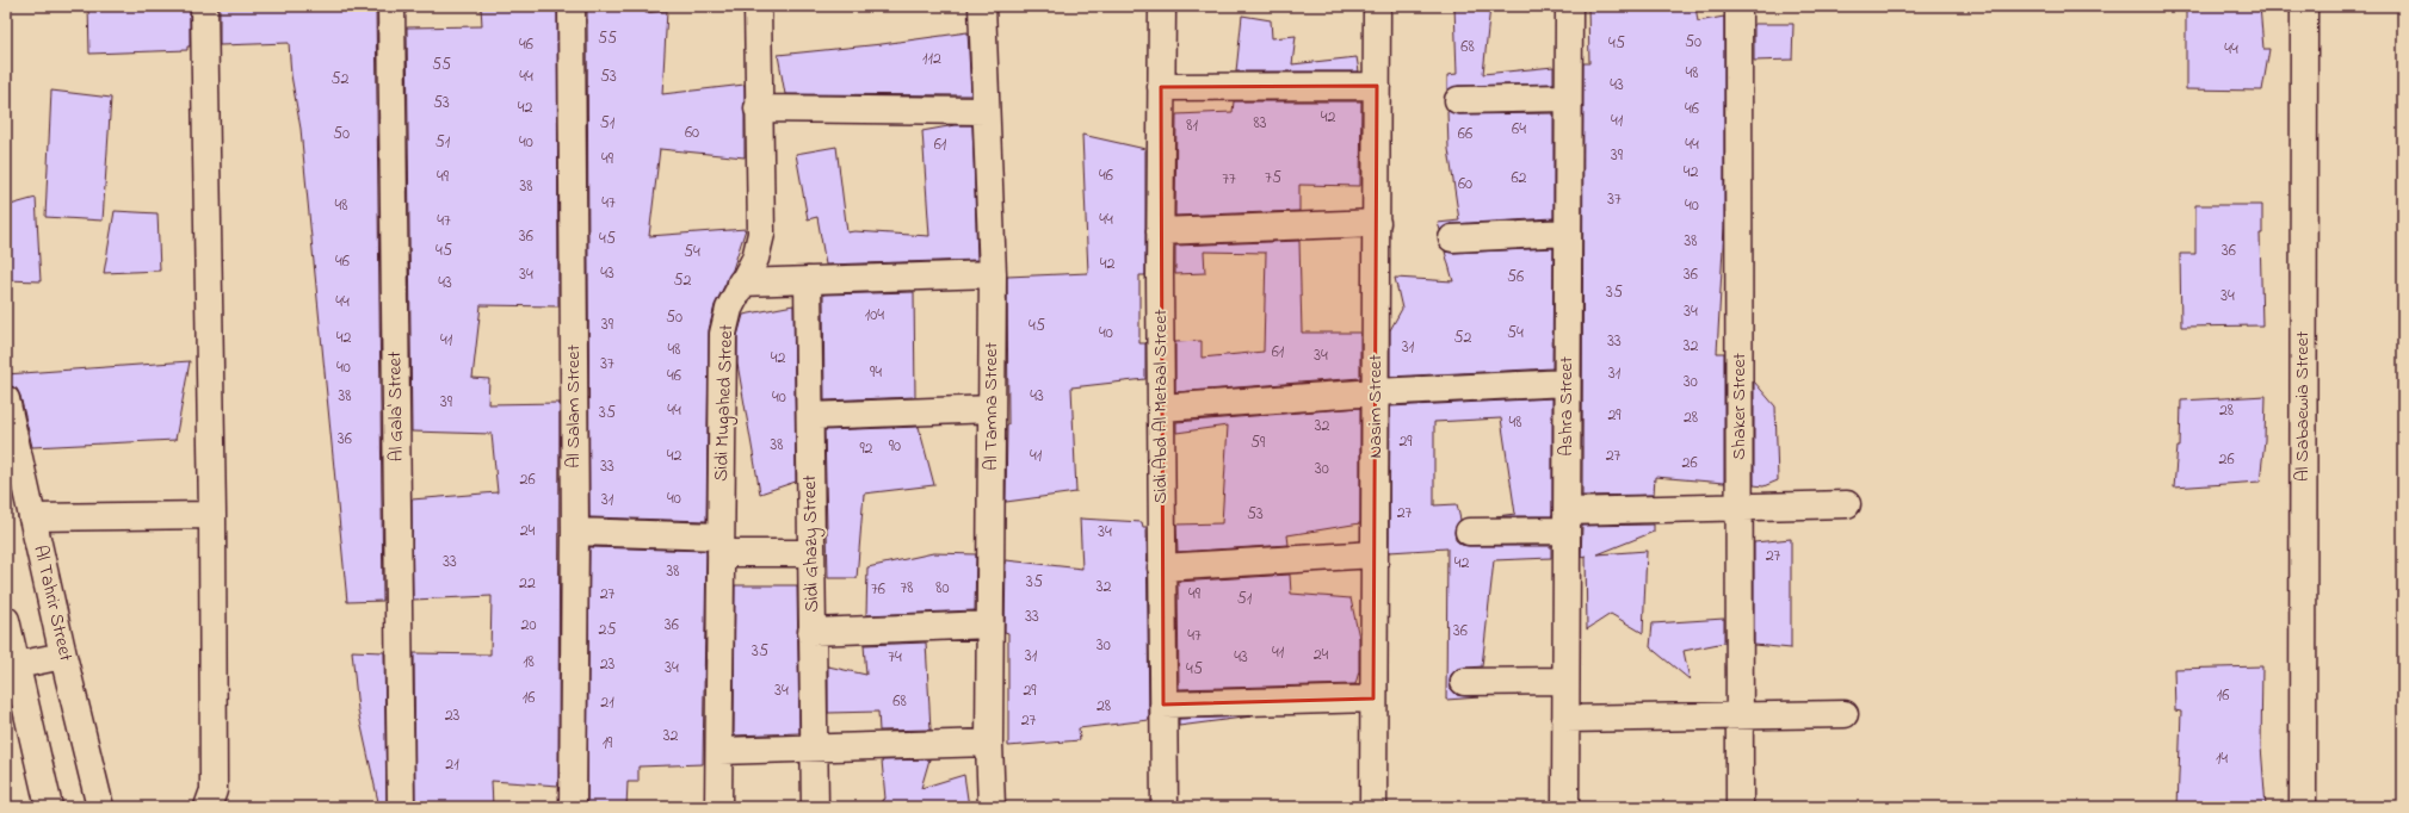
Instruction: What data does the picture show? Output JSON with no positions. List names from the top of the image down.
{
  "streets": {
    "street": [
      "Sidi Mugahed Street",
      "Al Gala' Street",
      "Al Salam Street",
      "Al Tamna Street",
      "Sidi Abd Al Metaal Street",
      "Nasim Street",
      "Ashra Street",
      "Shaker Street",
      "Al Sabaewia Street",
      "Sidi Ghazy Street",
      "Al Tahrir Street"
    ]
  },
  "house_numbers": [
    "55",
    "50",
    "45",
    "46",
    "68",
    "44",
    "112",
    "55",
    "48",
    "44",
    "53",
    "52",
    "43",
    "53",
    "42",
    "46",
    "42",
    "41",
    "51",
    "83",
    "81",
    "64",
    "60",
    "50",
    "66",
    "51",
    "40",
    "61",
    "44",
    "39",
    "49",
    "42",
    "46",
    "49",
    "75",
    "62",
    "77",
    "60",
    "38",
    "37",
    "47",
    "48",
    "40",
    "44",
    "47",
    "36",
    "45",
    "38",
    "45",
    "36",
    "54",
    "46",
    "42",
    "43",
    "34",
    "36",
    "56",
    "52",
    "43",
    "35",
    "34",
    "44",
    "34",
    "104",
    "50",
    "39",
    "45",
    "40",
    "54",
    "42",
    "52",
    "41",
    "33",
    "32",
    "31",
    "48",
    "61",
    "34",
    "42",
    "37",
    "40",
    "94",
    "31",
    "46",
    "30",
    "38",
    "43",
    "40",
    "39",
    "44",
    "28",
    "35",
    "29",
    "28",
    "48",
    "32",
    "36",
    "29",
    "59",
    "38",
    "90",
    "92",
    "42",
    "41",
    "27",
    "26",
    "26",
    "33",
    "30",
    "26",
    "40",
    "31",
    "27",
    "53",
    "24",
    "34",
    "27",
    "33",
    "42",
    "38",
    "35",
    "22",
    "32",
    "78",
    "80",
    "76",
    "27",
    "49",
    "51",
    "33",
    "20",
    "36",
    "25",
    "36",
    "47",
    "30",
    "35",
    "41",
    "24",
    "31",
    "74",
    "43",
    "18",
    "23",
    "34",
    "45",
    "34",
    "29",
    "16",
    "16",
    "68",
    "21",
    "28",
    "23",
    "27",
    "32",
    "19",
    "14",
    "21"
  ]
}
